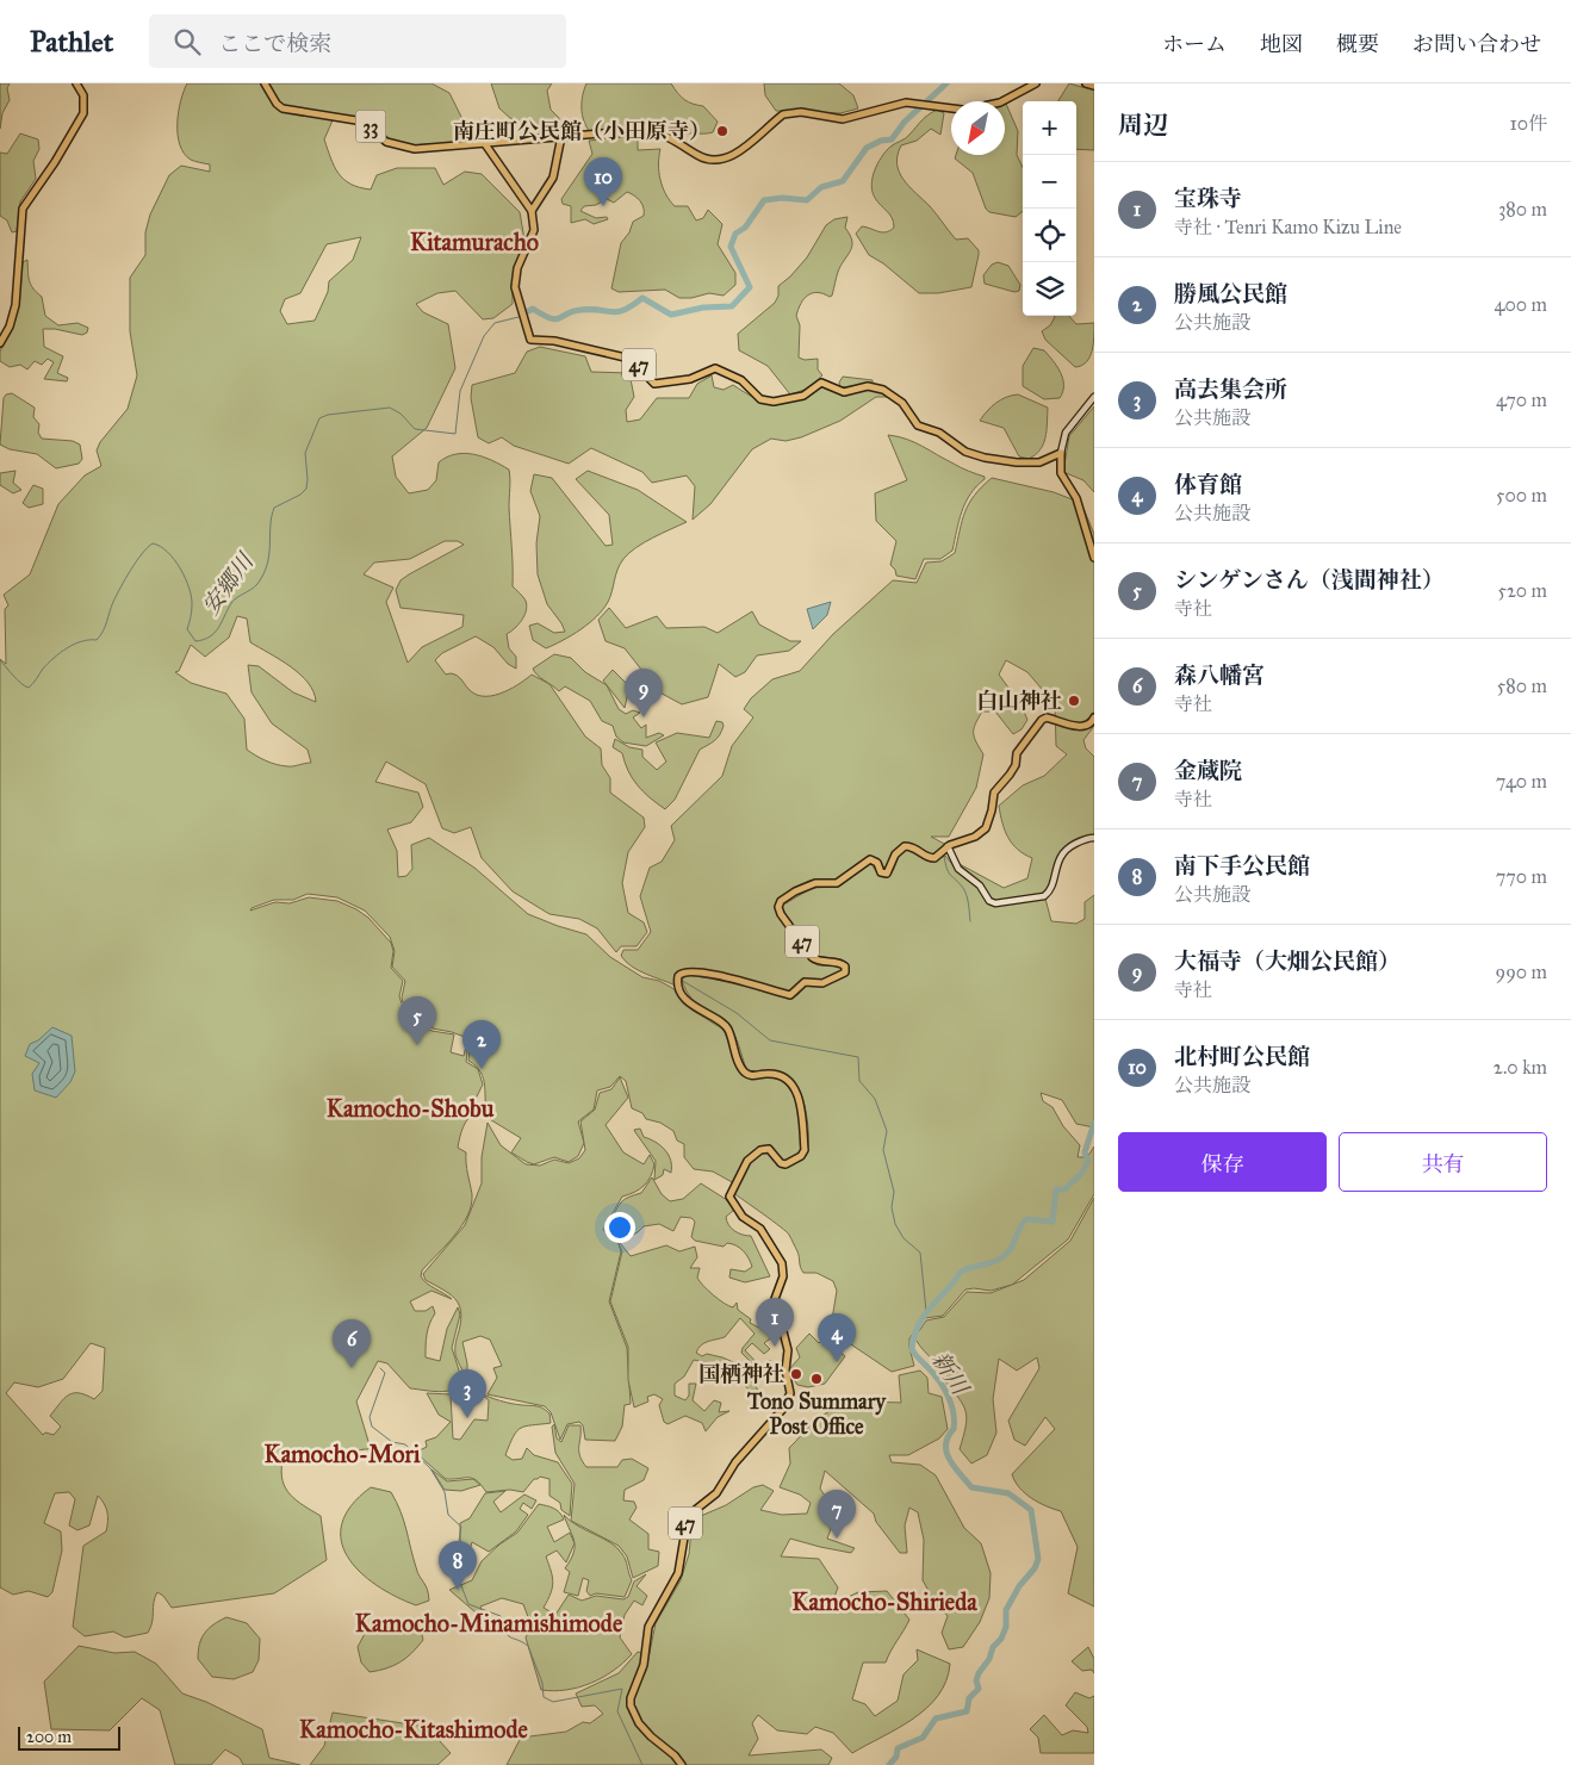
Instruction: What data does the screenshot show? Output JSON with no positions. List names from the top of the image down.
{
  "streets": {
    "main road": ["33", "47"]
  },
  "crossings": [
    ["33", "47"]
  ],
  "districts": [
    "Kitamuracho",
    "Kamocho-Shobu",
    "Kamocho-Mori",
    "Kamocho-Shirieda",
    "Kamocho-Minamishimode",
    "Kamocho-Kitashimode"
  ],
  "water": ["安郷川", "新川"],
  "places": [
    "南庄町公民館（小田原寺）",
    "白山神社",
    "国栖神社",
    "Tono Summary Post Office"
  ],
  "scale_bar": "200 m",
  "north": "bottom left",
  "page": {
    "header": "Pathlet",
    "search": "ここで検索",
    "nav": [
      "ホーム",
      "地図",
      "概要",
      "お問い合わせ"
    ],
    "heading": ["周辺", "10件"],
    "map_buttons": ["+", "−"],
    "pins": [
      "10",
      "9",
      "5",
      "2",
      "1",
      "4",
      "6",
      "3",
      "7",
      "8"
    ],
    "list": [
      {
        "mark": "1",
        "name": "宝珠寺",
        "note": "寺社 · Tenri Kamo Kizu Line",
        "value": "380 m"
      },
      {
        "mark": "2",
        "name": "勝風公民館",
        "note": "公共施設",
        "value": "400 m"
      },
      {
        "mark": "3",
        "name": "高去集会所",
        "note": "公共施設",
        "value": "470 m"
      },
      {
        "mark": "4",
        "name": "体育館",
        "note": "公共施設",
        "value": "500 m"
      },
      {
        "mark": "5",
        "name": "シンゲンさん（浅間神社）",
        "note": "寺社",
        "value": "520 m"
      },
      {
        "mark": "6",
        "name": "森八幡宮",
        "note": "寺社",
        "value": "580 m"
      },
      {
        "mark": "7",
        "name": "金蔵院",
        "note": "寺社",
        "value": "740 m"
      },
      {
        "mark": "8",
        "name": "南下手公民館",
        "note": "公共施設",
        "value": "770 m"
      },
      {
        "mark": "9",
        "name": "大福寺（大畑公民館）",
        "note": "寺社",
        "value": "990 m"
      },
      {
        "mark": "10",
        "name": "北村町公民館",
        "note": "公共施設",
        "value": "2.0 km"
      }
    ],
    "buttons": ["保存", "共有"],
    "scale": "200 m"
  }
}
